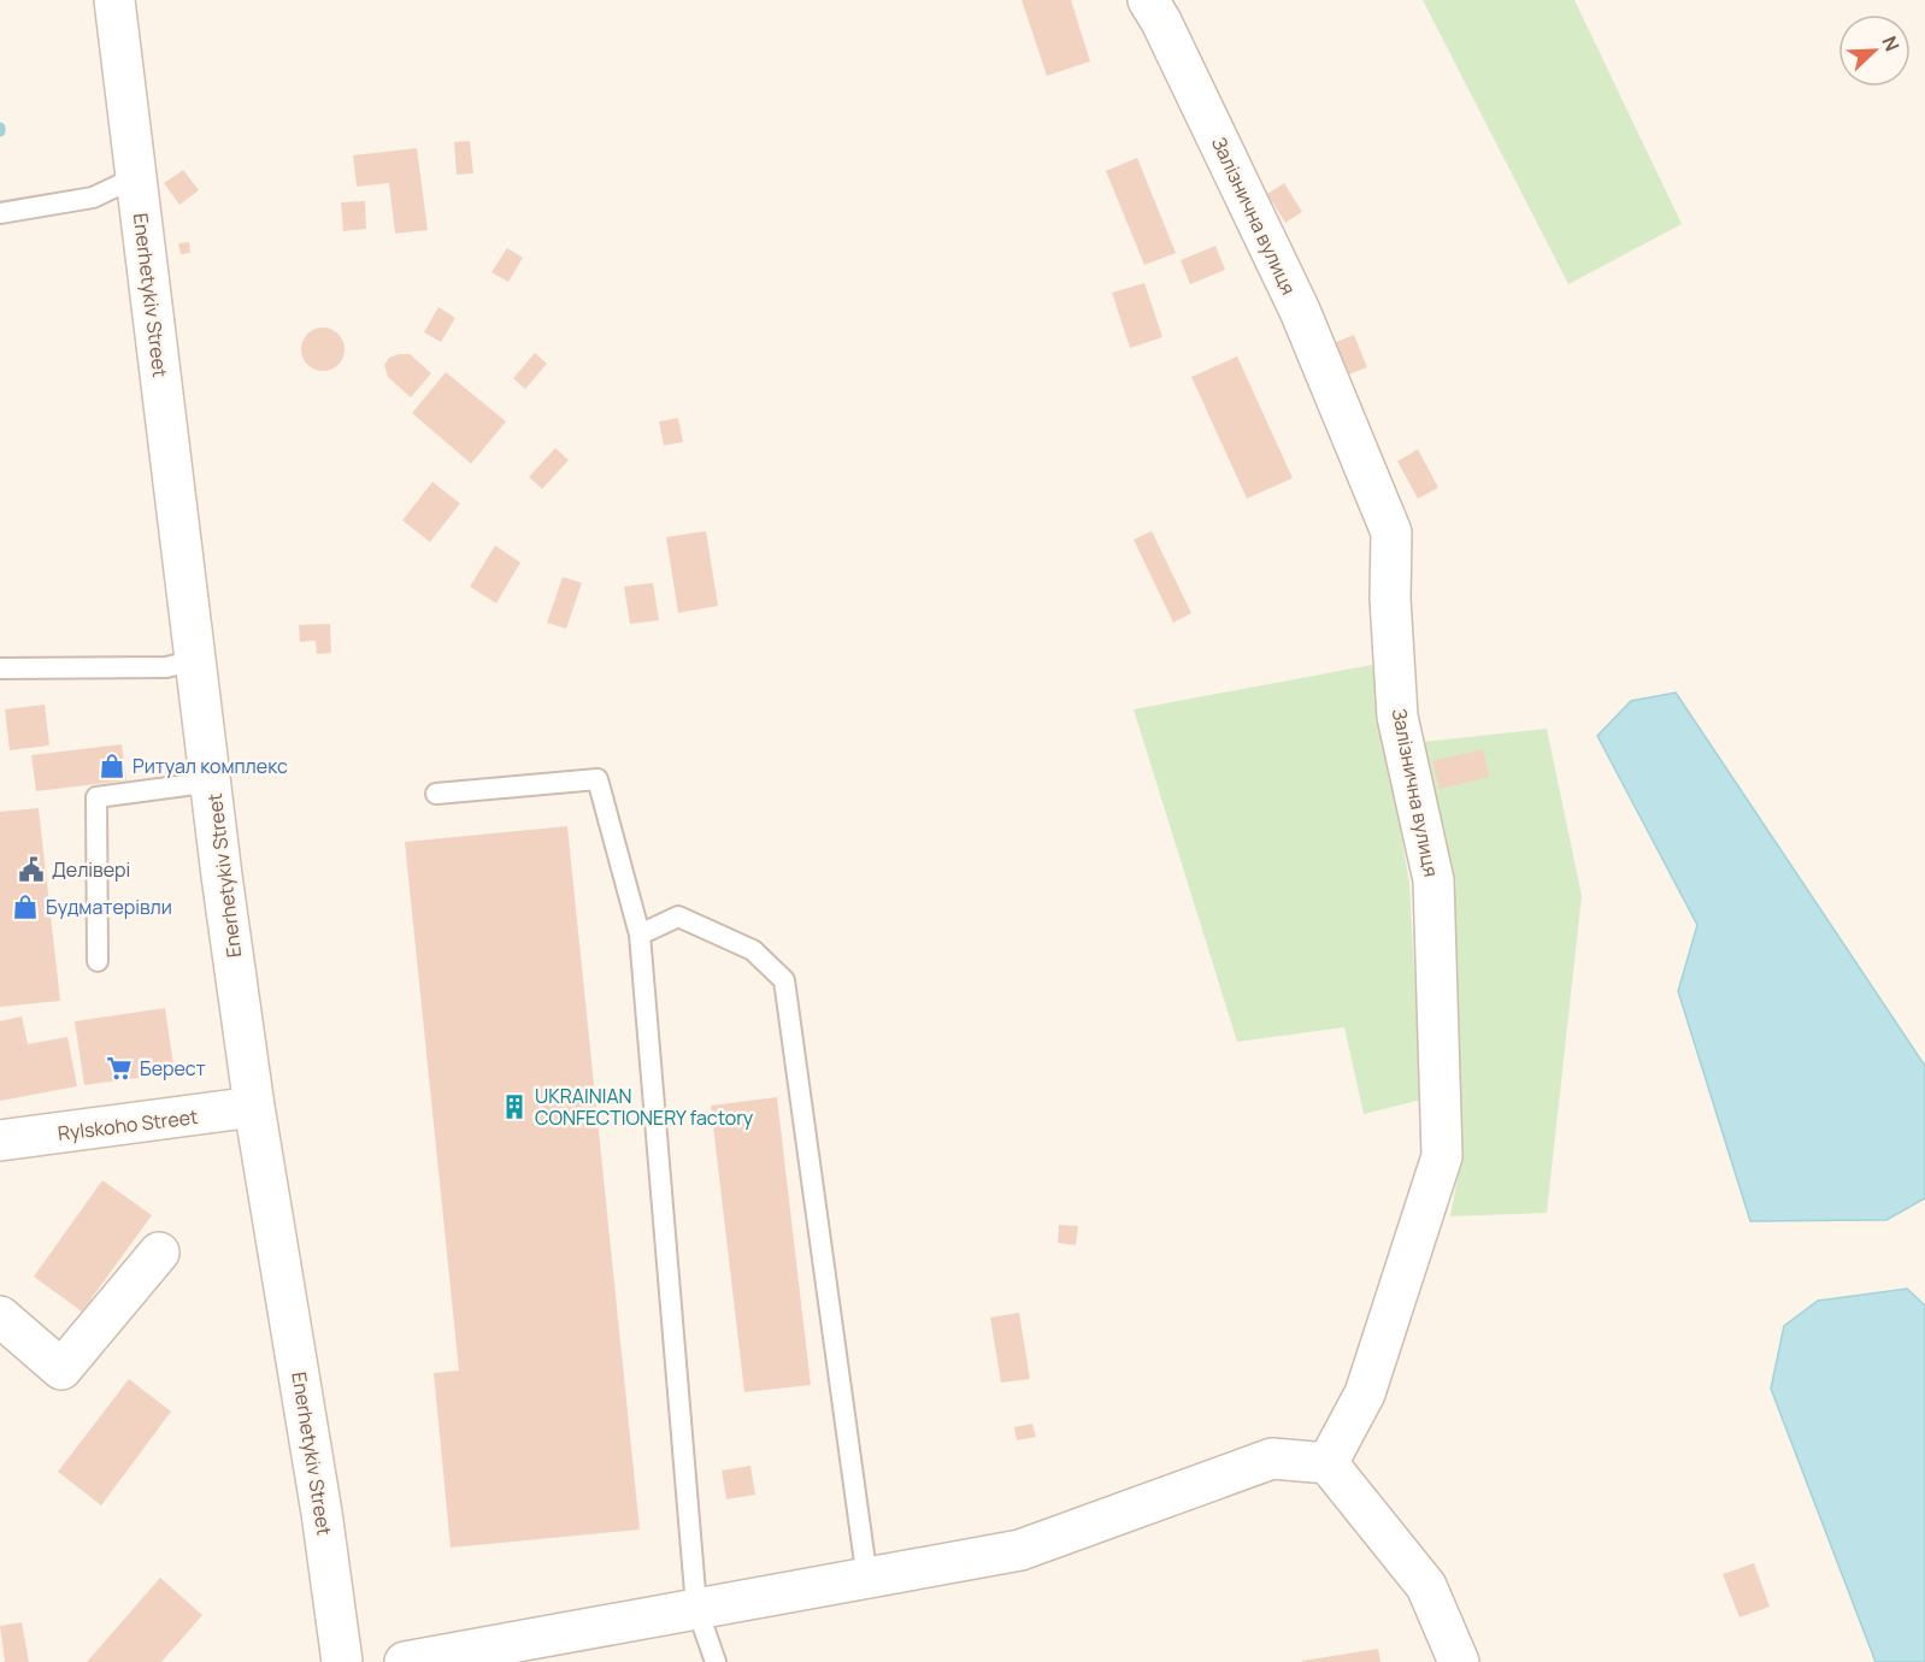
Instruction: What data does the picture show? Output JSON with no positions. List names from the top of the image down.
{
  "streets": {
    "street": ["Залізнична вулиця", "Enerhetykiv Street", "Rylskoho Street"]
  },
  "crossings": [
    ["Enerhetykiv Street", "Rylskoho Street"]
  ],
  "places": {
    "shop": ["Ритуал комплекс", "Будматерівли"],
    "public building": ["Делівері"],
    "supermarket": ["Берест"],
    "building": ["UKRAINIAN CONFECTIONERY factory"]
  },
  "north": "top right"
}
